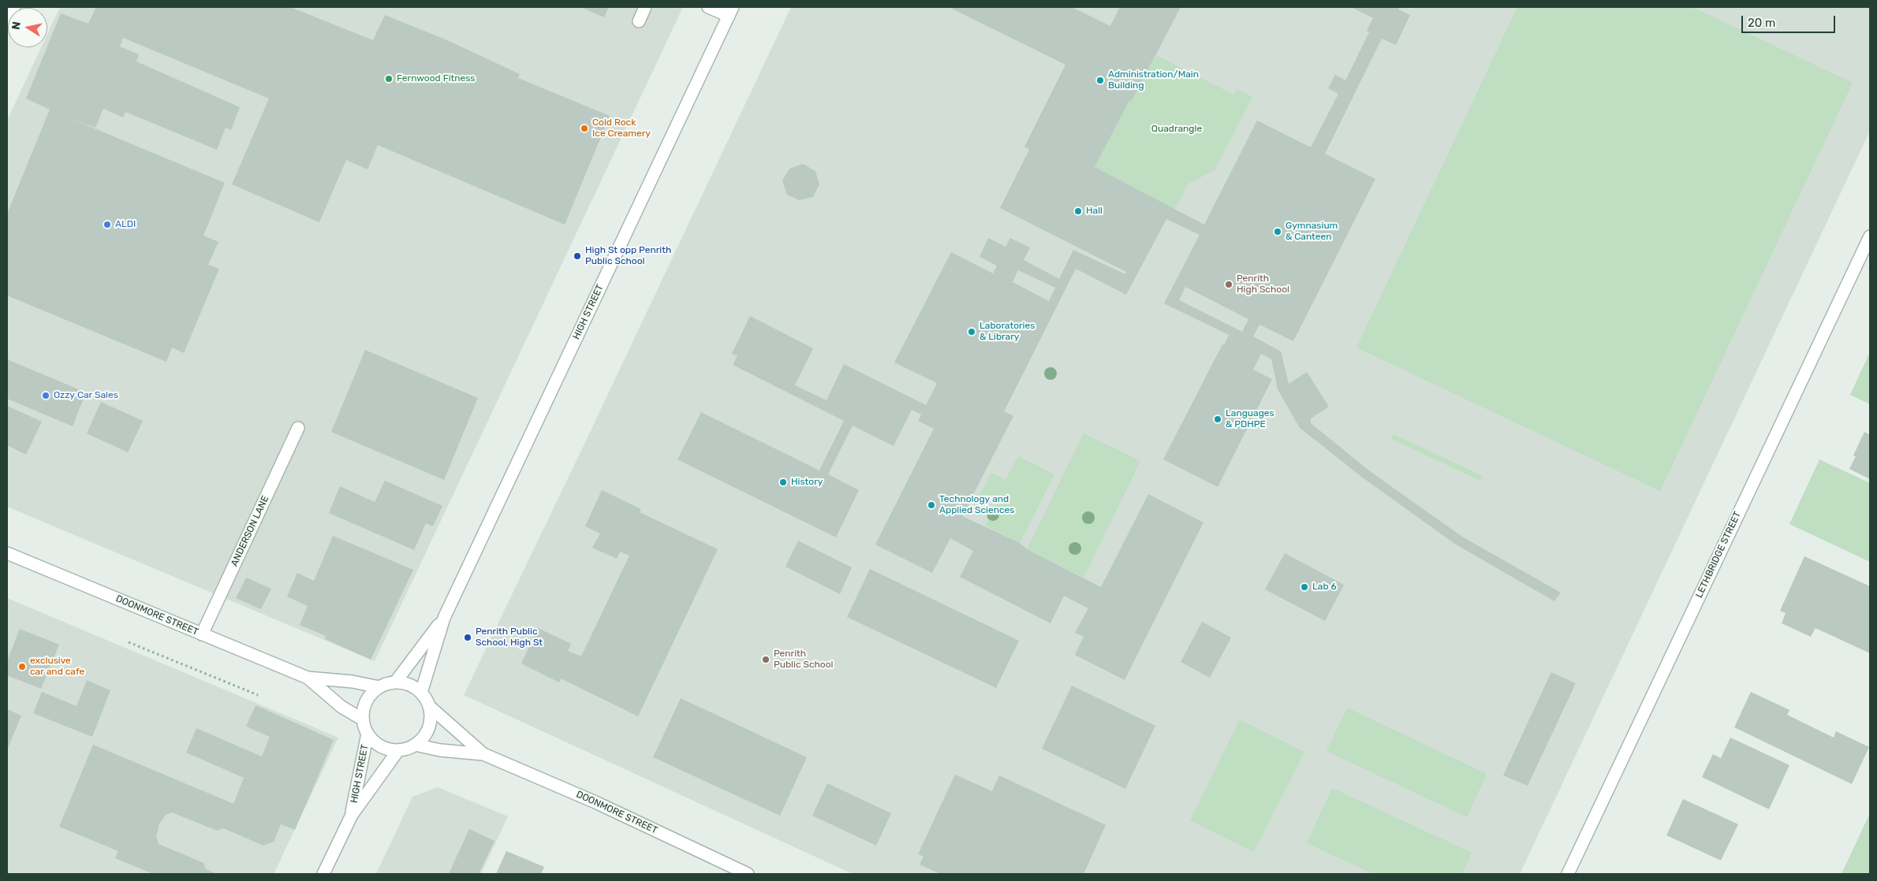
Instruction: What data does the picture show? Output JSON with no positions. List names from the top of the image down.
{
  "streets": {
    "street": [
      "HIGH STREET",
      "ANDERSON LANE",
      "LETHBRIDGE STREET",
      "DOONMORE STREET"
    ]
  },
  "crossings": [
    ["HIGH STREET", "DOONMORE STREET"],
    ["ANDERSON LANE", "DOONMORE STREET"]
  ],
  "parks": ["Quadrangle"],
  "places": [
    "Fernwood Fitness",
    "Administration/Main Building",
    "Cold Rock Ice Creamery",
    "Hall",
    "ALDI",
    "Gymnasium & Canteen",
    "High St opp Penrith Public School",
    "Penrith High School",
    "Laboratories & Library",
    "Ozzy Car Sales",
    "Languages & PDHPE",
    "History",
    "Technology and Applied Sciences",
    "Lab 6",
    "Penrith Public School, High St",
    "Penrith Public School",
    "exclusive car and cafe"
  ],
  "scale_bar": "20 m",
  "north": "left"
}
